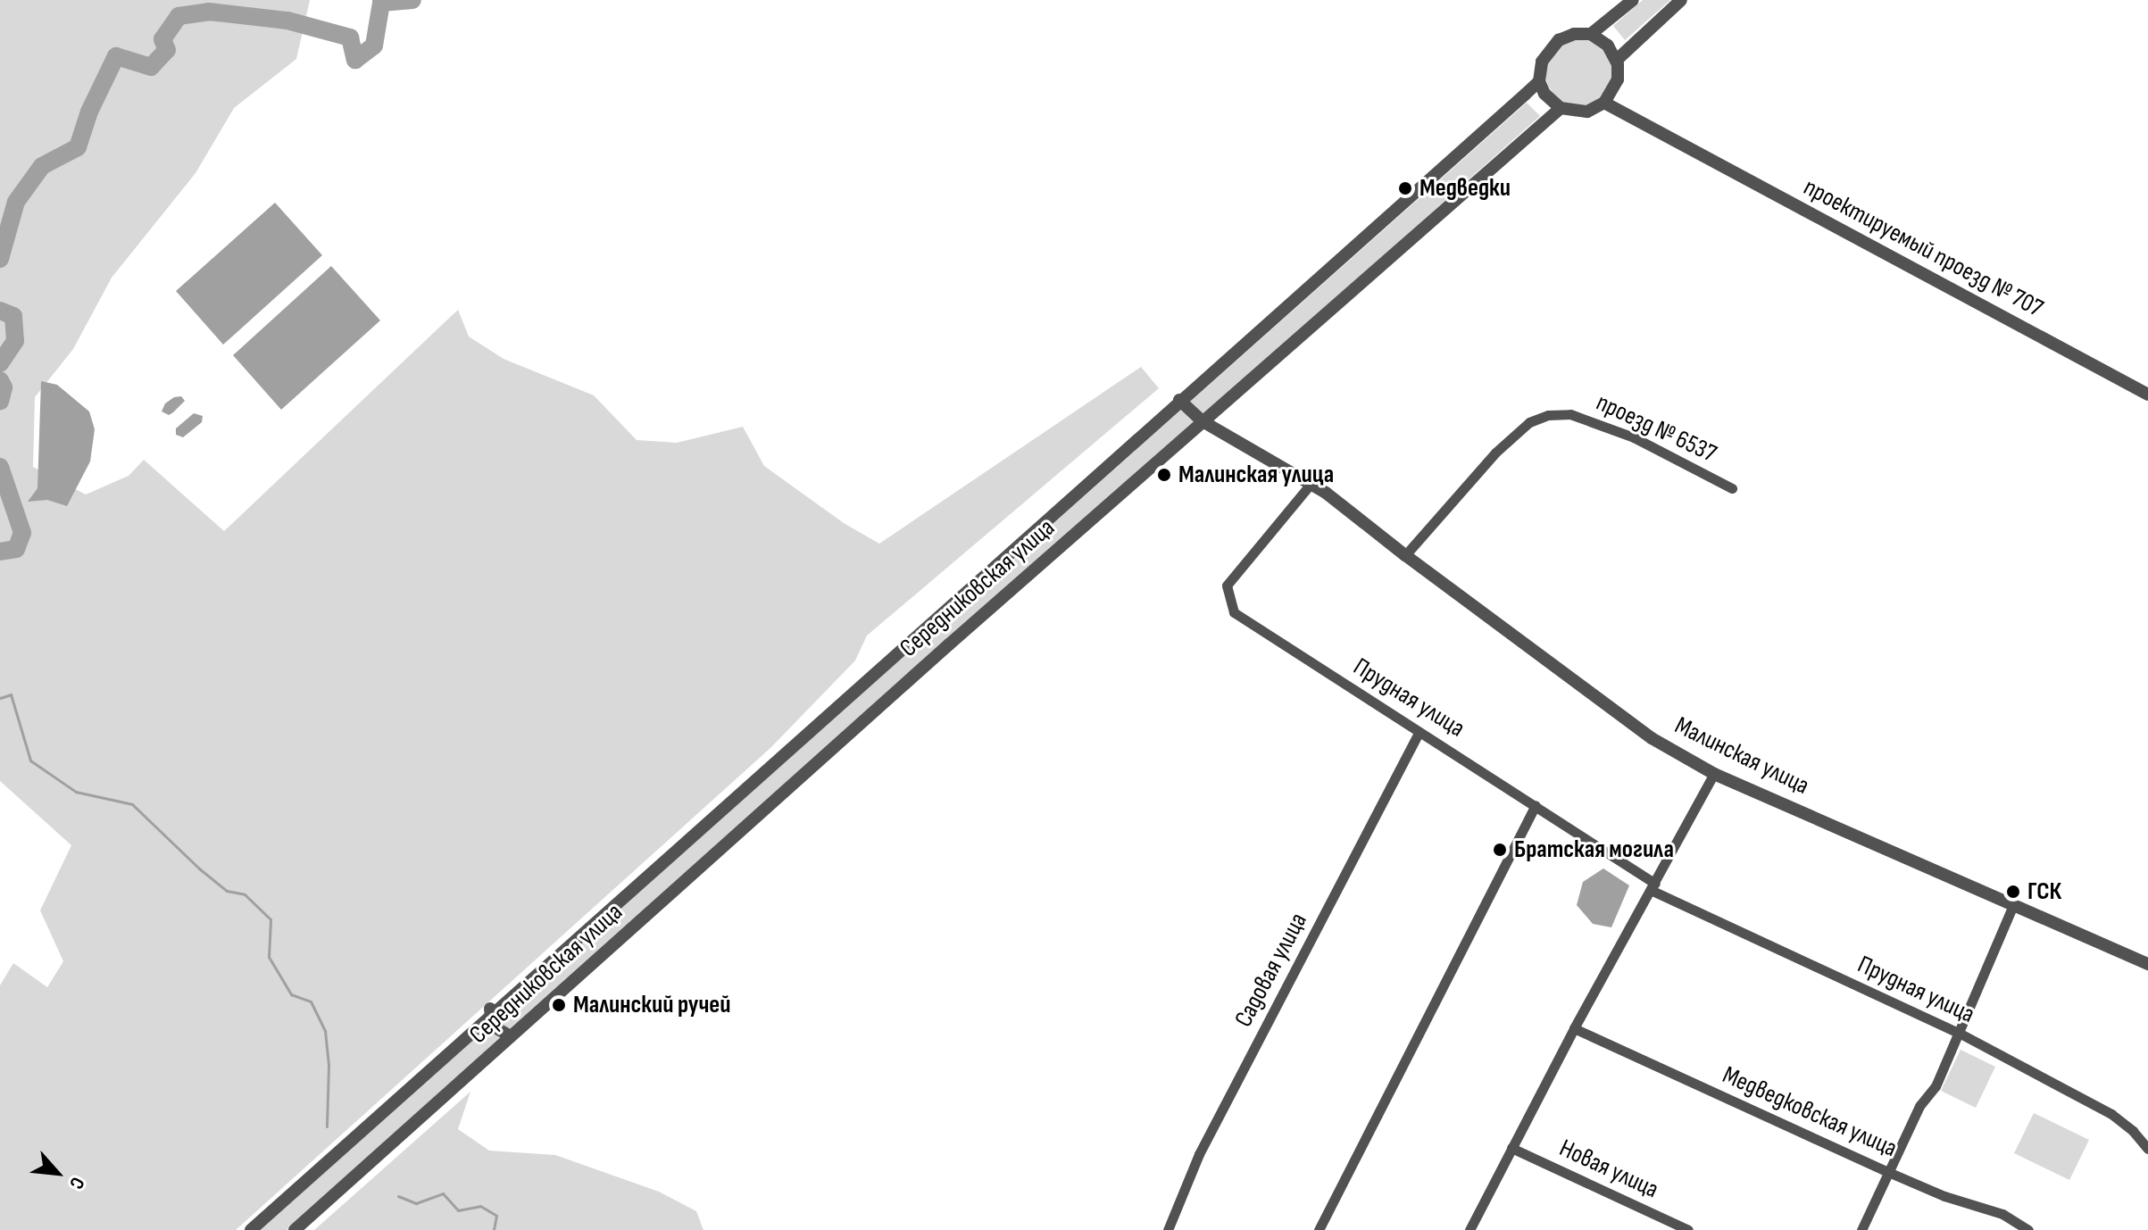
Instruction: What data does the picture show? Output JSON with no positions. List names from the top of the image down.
{
  "streets": {
    "street": [
      "проектируемый проезд № 707",
      "проезд № 6537",
      "Середниковская улица",
      "Прудная улица",
      "Малинская улица",
      "Садовая улица",
      "Медведковская улица",
      "Новая улица"
    ]
  },
  "crossings": [
    ["проектируемый проезд № 707", "Середниковская улица"],
    ["проезд № 6537", "Малинская улица"],
    ["Середниковская улица", "Малинская улица"],
    ["Прудная улица", "Малинская улица"],
    ["Прудная улица", "Садовая улица"]
  ],
  "places": [
    "Медведки",
    "Малинская улица",
    "Братская могила",
    "ГСК",
    "Малинский ручей"
  ],
  "north": "bottom right"
}
